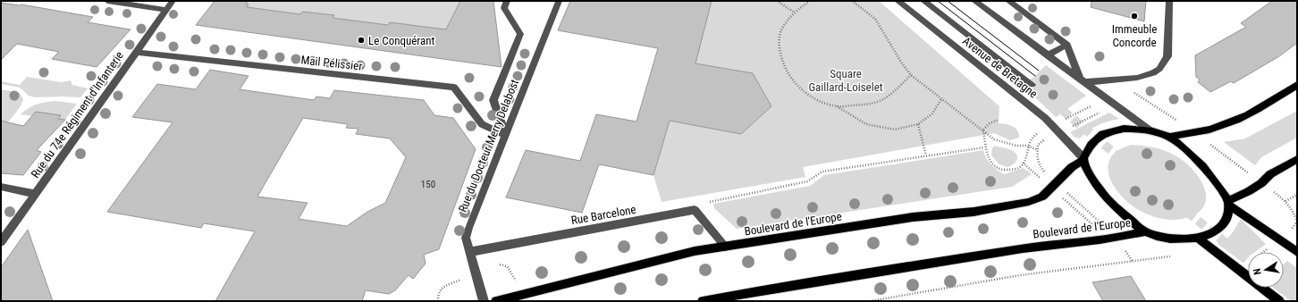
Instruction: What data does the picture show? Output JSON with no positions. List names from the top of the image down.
{
  "streets": {
    "main road": ["Boulevard de l'Europe"],
    "street": [
      "Mail Pélissier",
      "Avenue de Bretagne",
      "Rue du 74e Régiment d'Infanterie",
      "Rue du Docteur Merry Delabost",
      "Rue Barcelone"
    ]
  },
  "crossings": [
    ["Mail Pélissier", "Rue du 74e Régiment d'Infanterie"],
    ["Mail Pélissier", "Rue du Docteur Merry Delabost"],
    ["Avenue de Bretagne", "Boulevard de l'Europe"],
    ["Rue du Docteur Merry Delabost", "Rue Barcelone"]
  ],
  "parks": ["Square Gaillard-Loiselet"],
  "places": ["Immeuble Concorde", "Le Conquérant"],
  "house_numbers": ["150"],
  "north": "left"
}
